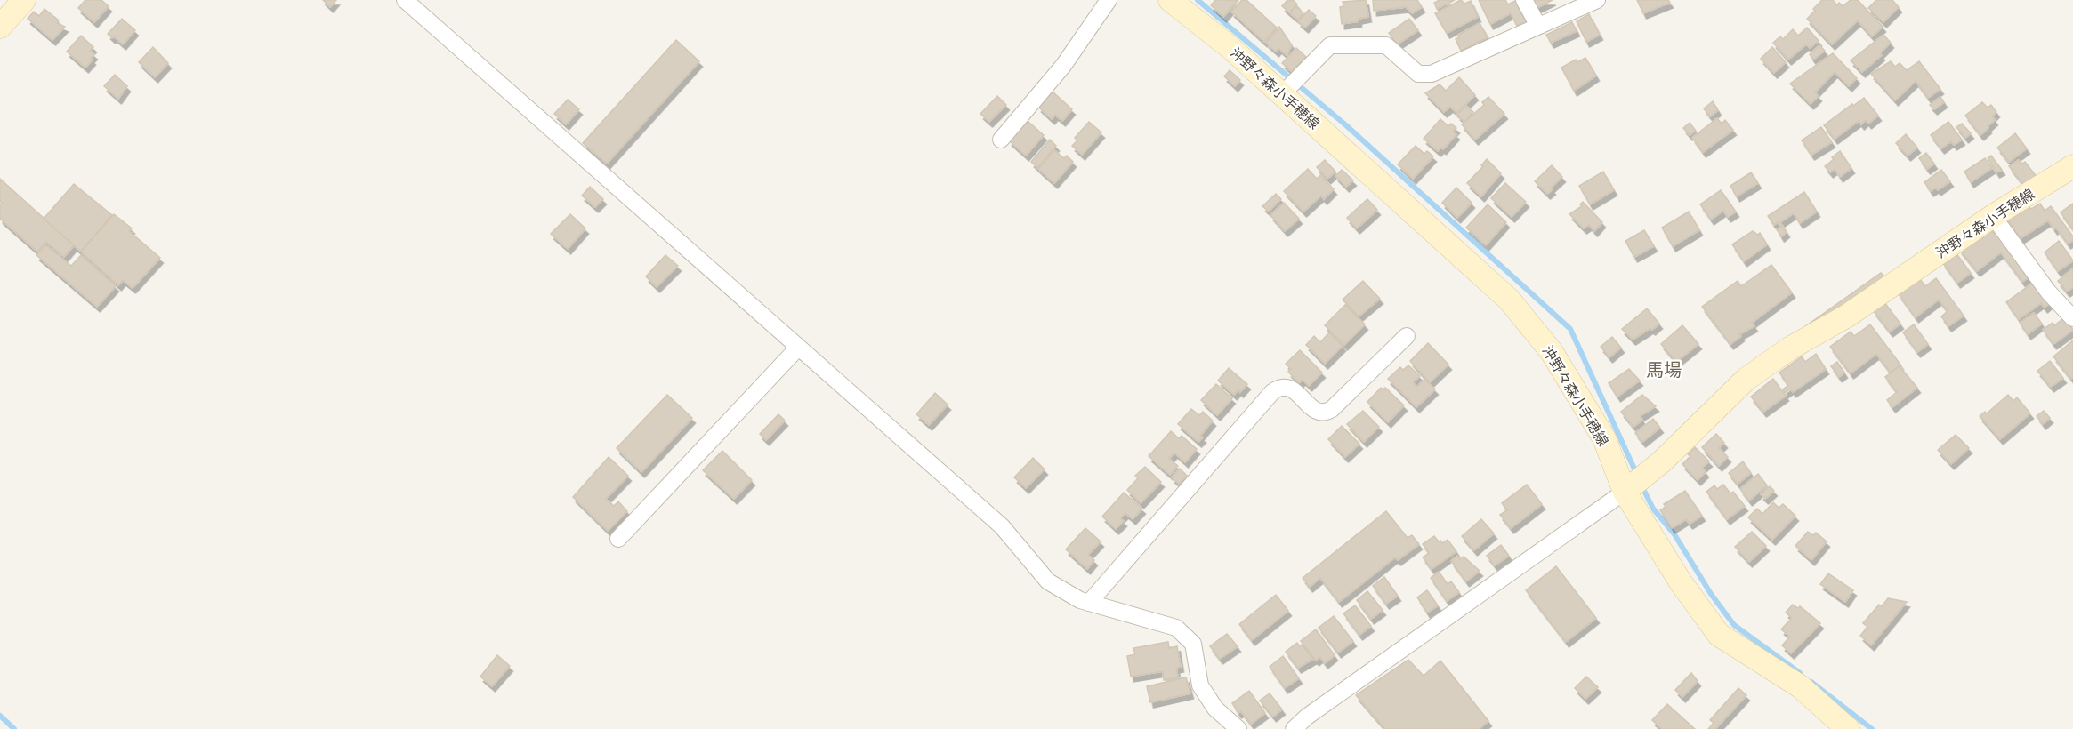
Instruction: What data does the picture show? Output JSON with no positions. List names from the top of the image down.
{
  "streets": {
    "main road": ["沖野々森小手穂線"]
  },
  "districts": ["馬場"]
}
